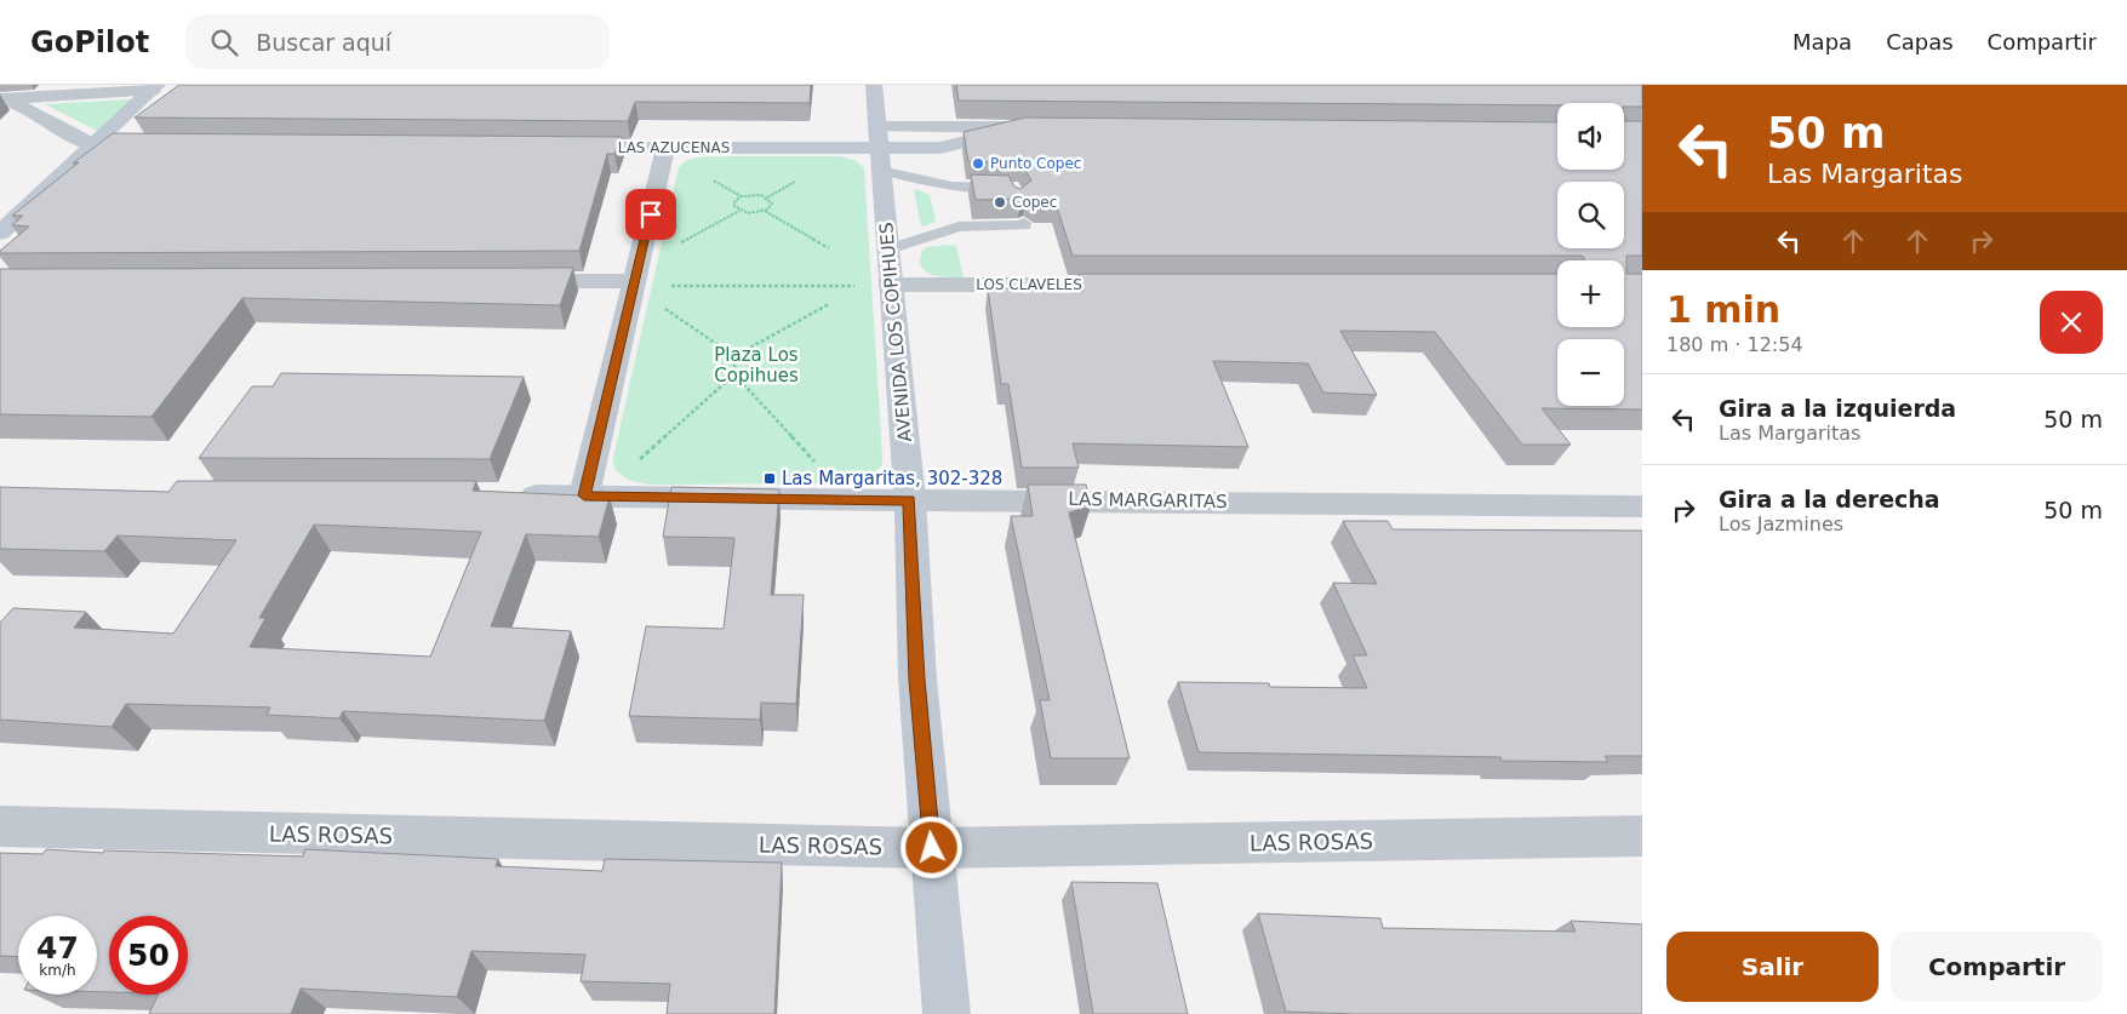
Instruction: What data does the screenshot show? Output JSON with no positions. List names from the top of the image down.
{
  "streets": {
    "main road": ["LAS AZUCENAS", "AVENIDA LOS COPIHUES", "LAS MARGARITAS"],
    "street": ["LOS CLAVELES", "LAS ROSAS"]
  },
  "crossings": [
    ["LAS AZUCENAS", "AVENIDA LOS COPIHUES"],
    ["LOS CLAVELES", "AVENIDA LOS COPIHUES"],
    ["AVENIDA LOS COPIHUES", "LAS MARGARITAS"],
    ["AVENIDA LOS COPIHUES", "LAS ROSAS"]
  ],
  "parks": ["Plaza Los Copihues"],
  "places": {
    "other": ["Punto Copec", "Copec"],
    "transit": ["Las Margaritas, 302-328"]
  },
  "page": {
    "header": "GoPilot",
    "search": "Buscar aquí",
    "nav": ["Mapa", "Capas", "Compartir"],
    "turn": ["50 m", "Las Margaritas"],
    "map_buttons": ["+", "−"],
    "heading": ["1 min", "180 m · 12:54"],
    "list": [
      {
        "name": "Gira a la izquierda",
        "note": "Las Margaritas",
        "value": "50 m"
      },
      {
        "name": "Gira a la derecha",
        "note": "Los Jazmines",
        "value": "50 m"
      }
    ],
    "speed": "47 km/h",
    "limit": "50",
    "buttons": ["Salir", "Compartir"]
  }
}
